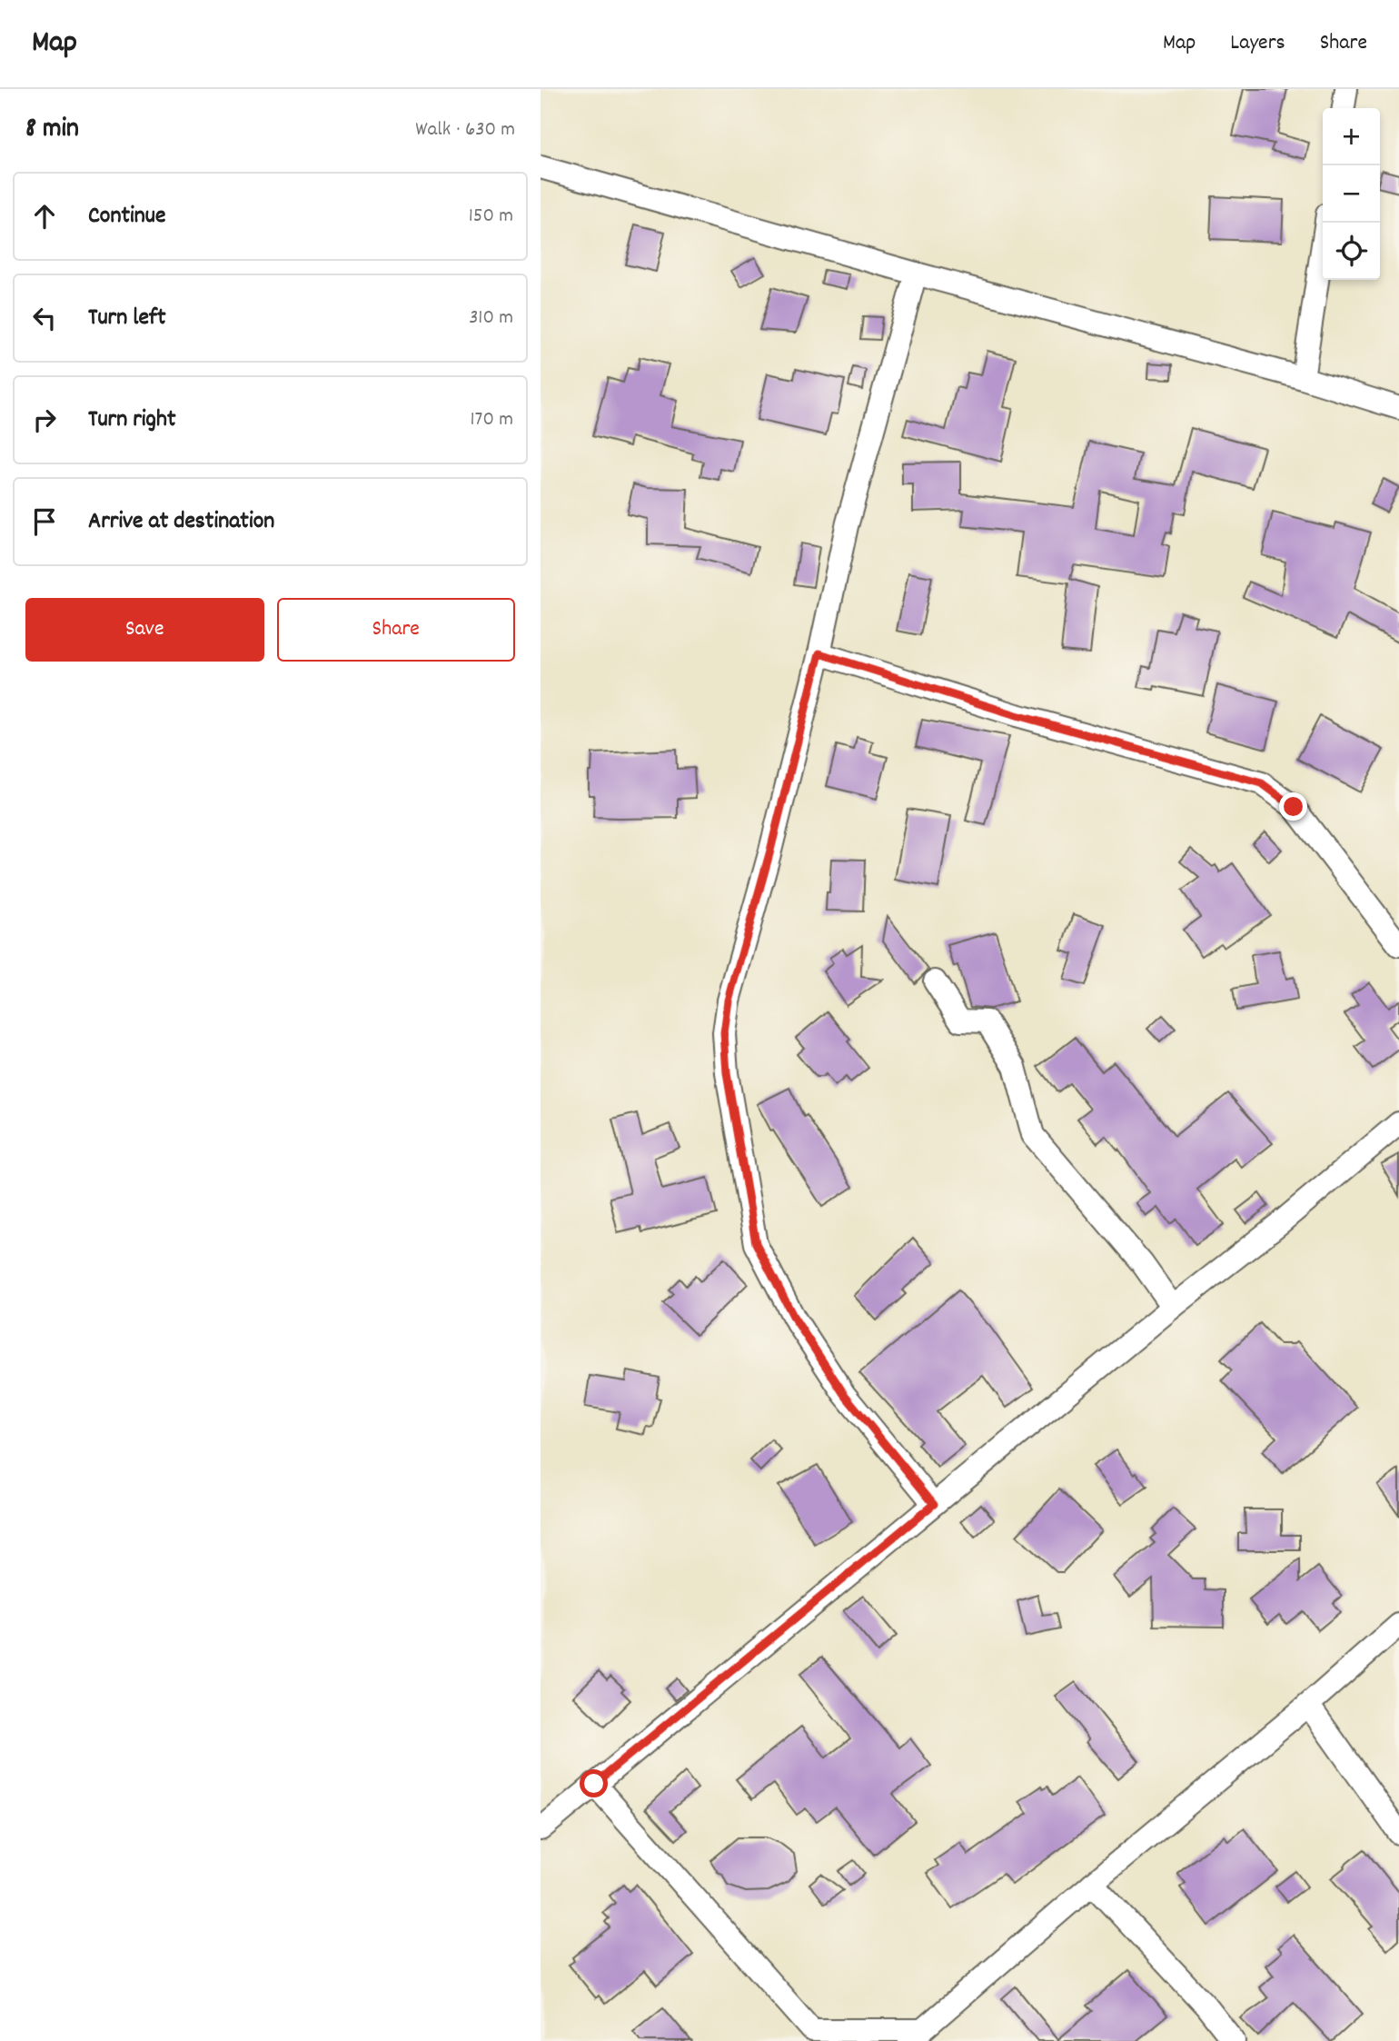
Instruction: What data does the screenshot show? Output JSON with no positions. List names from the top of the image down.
{
  "page": {
    "header": "Map",
    "nav": ["Map", "Layers", "Share"],
    "heading": ["8 min", "Walk · 630 m"],
    "map_buttons": ["+", "−"],
    "list": [
      ["Continue", "150 m"],
      ["Turn left", "310 m"],
      ["Turn right", "170 m"],
      "Arrive at destination"
    ],
    "buttons": ["Save", "Share"]
  }
}
